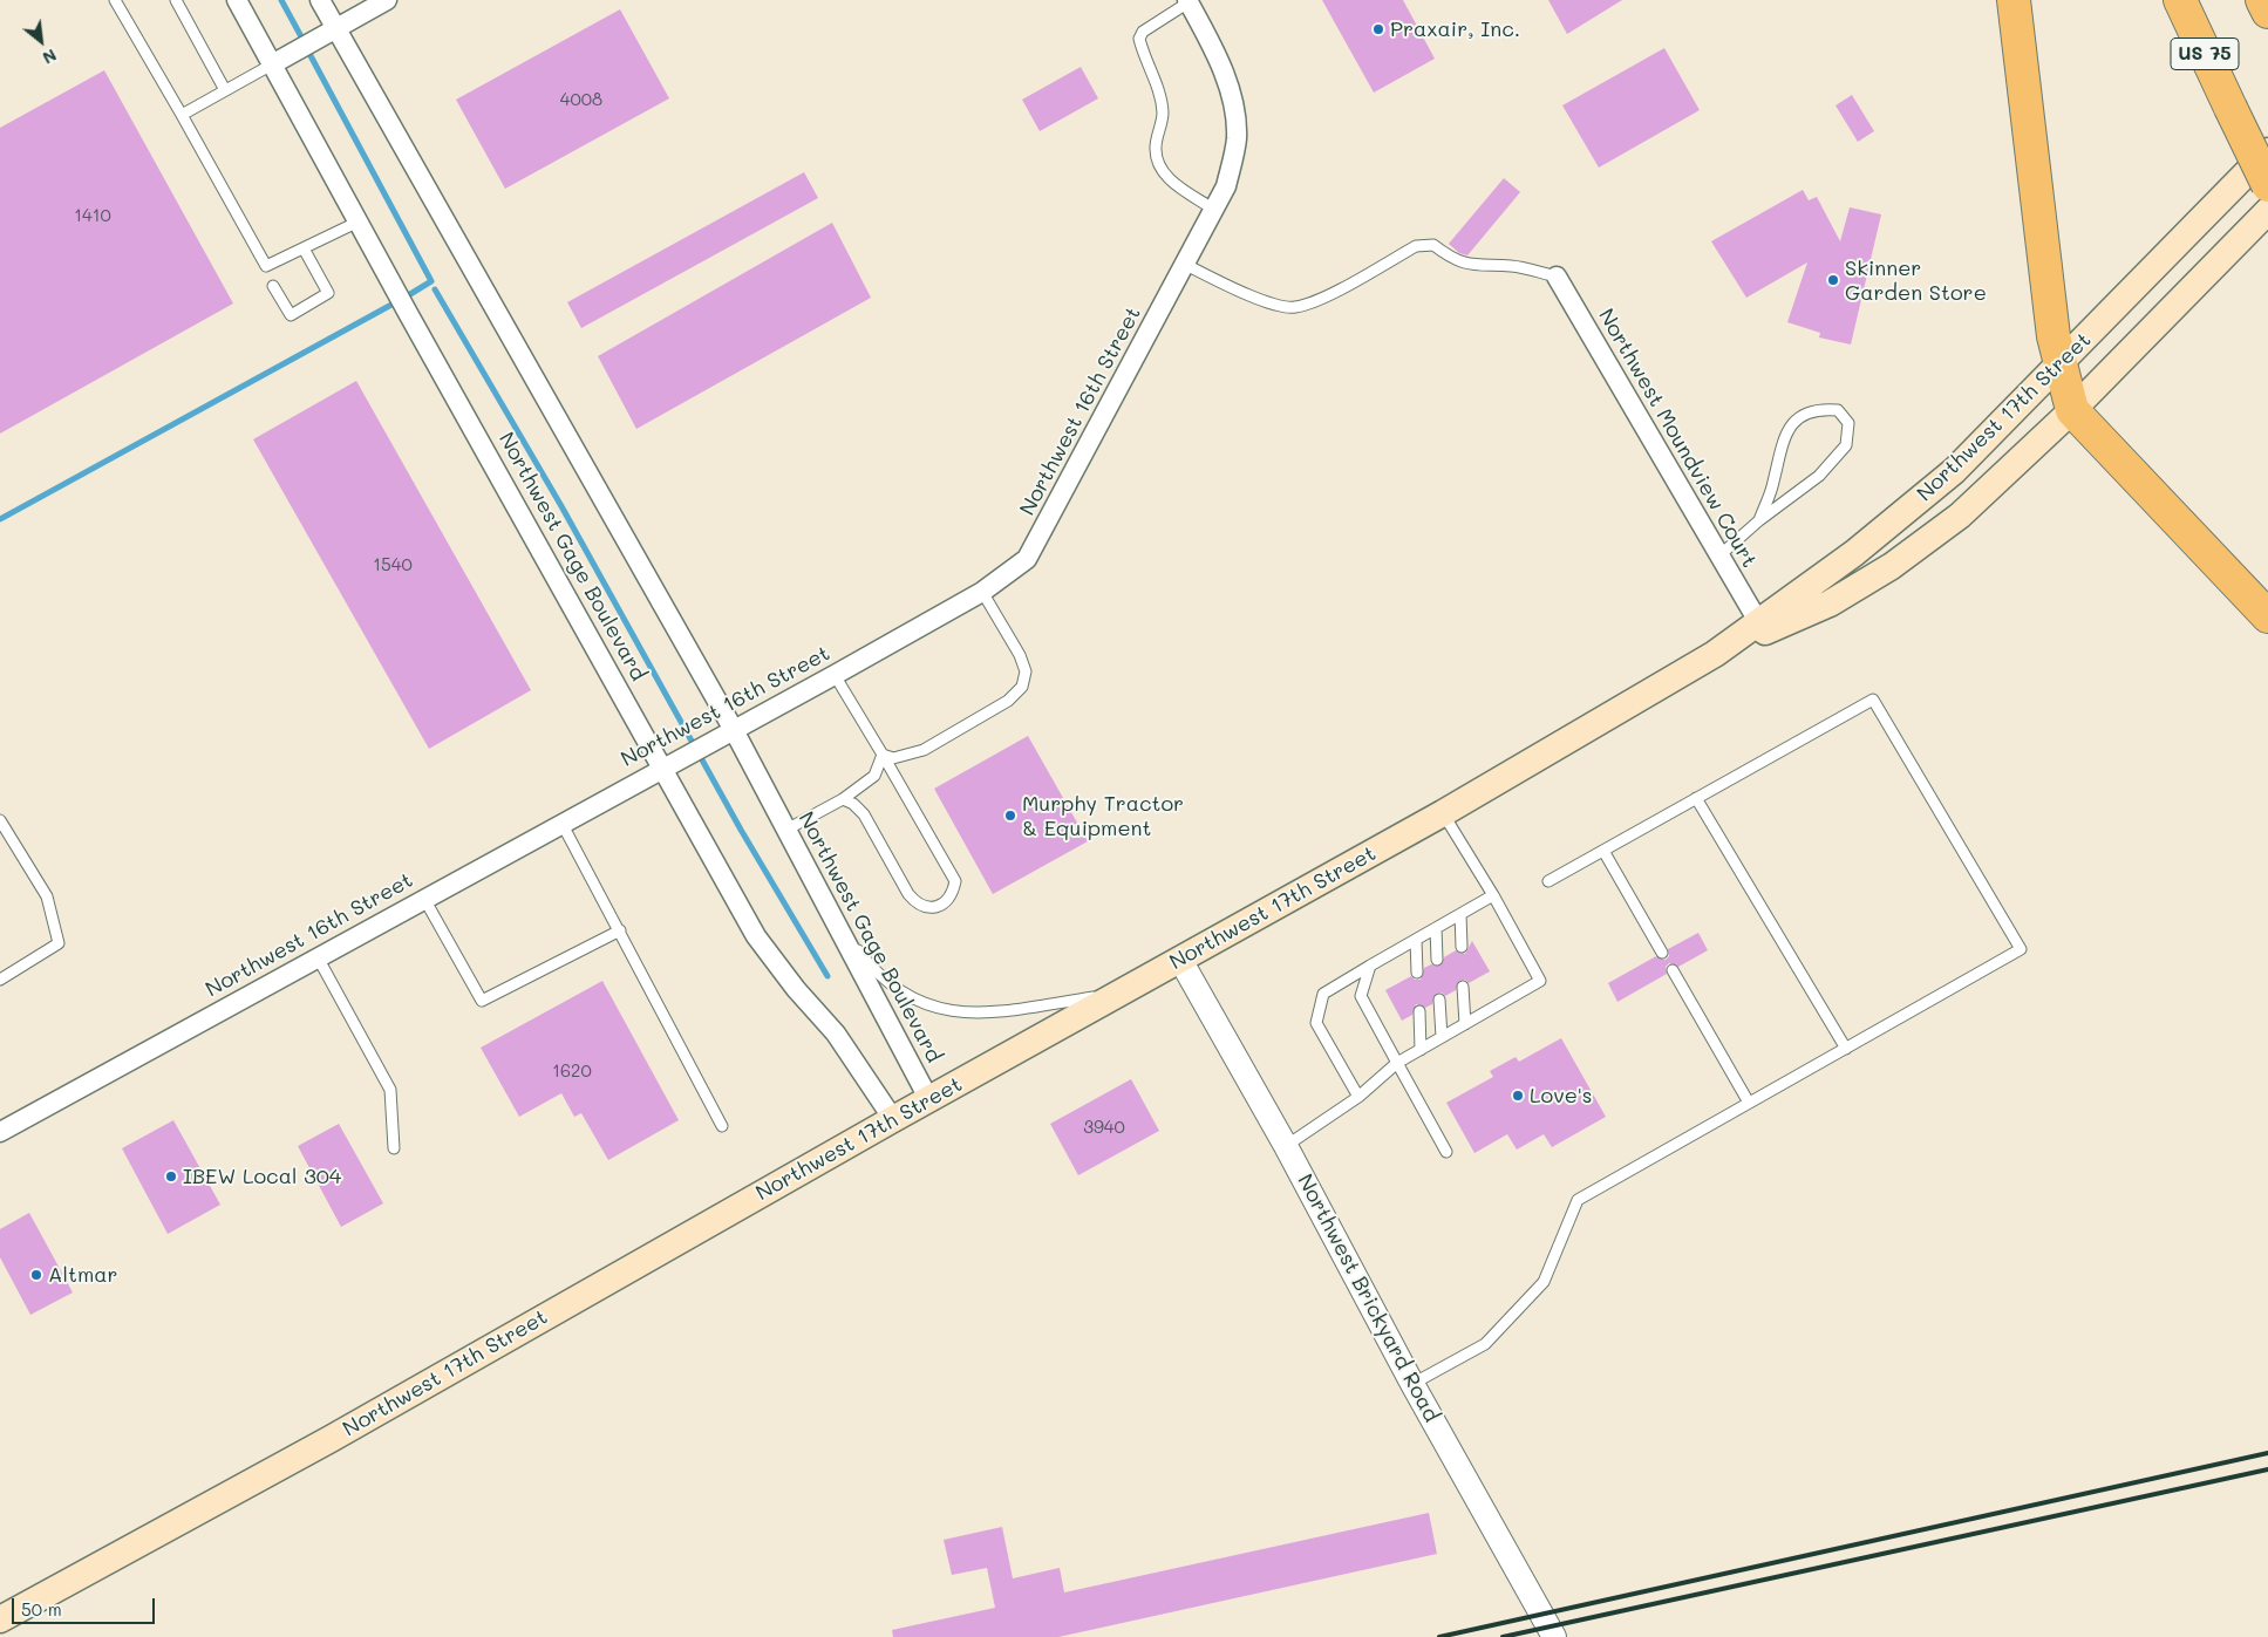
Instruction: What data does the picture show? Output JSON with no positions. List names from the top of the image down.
{
  "streets": {
    "highway": ["US 75"],
    "main road": ["Northwest 17th Street"],
    "street": [
      "Northwest 16th Street",
      "Northwest Moundview Court",
      "Northwest Gage Boulevard",
      "Northwest Brickyard Road"
    ]
  },
  "crossings": [
    ["Northwest 16th Street", "Northwest Gage Boulevard"],
    ["Northwest 17th Street", "Northwest Moundview Court"],
    ["Northwest 17th Street", "Northwest Gage Boulevard"],
    ["Northwest 17th Street", "Northwest Brickyard Road"]
  ],
  "places": [
    "Praxair, Inc.",
    "Skinner Garden Store",
    "Murphy Tractor & Equipment",
    "Love's",
    "IBEW Local 304",
    "Altmar"
  ],
  "house_numbers": [
    "4008",
    "1410",
    "1540",
    "1620",
    "3940"
  ],
  "scale_bar": "50 m",
  "north": "bottom right"
}
